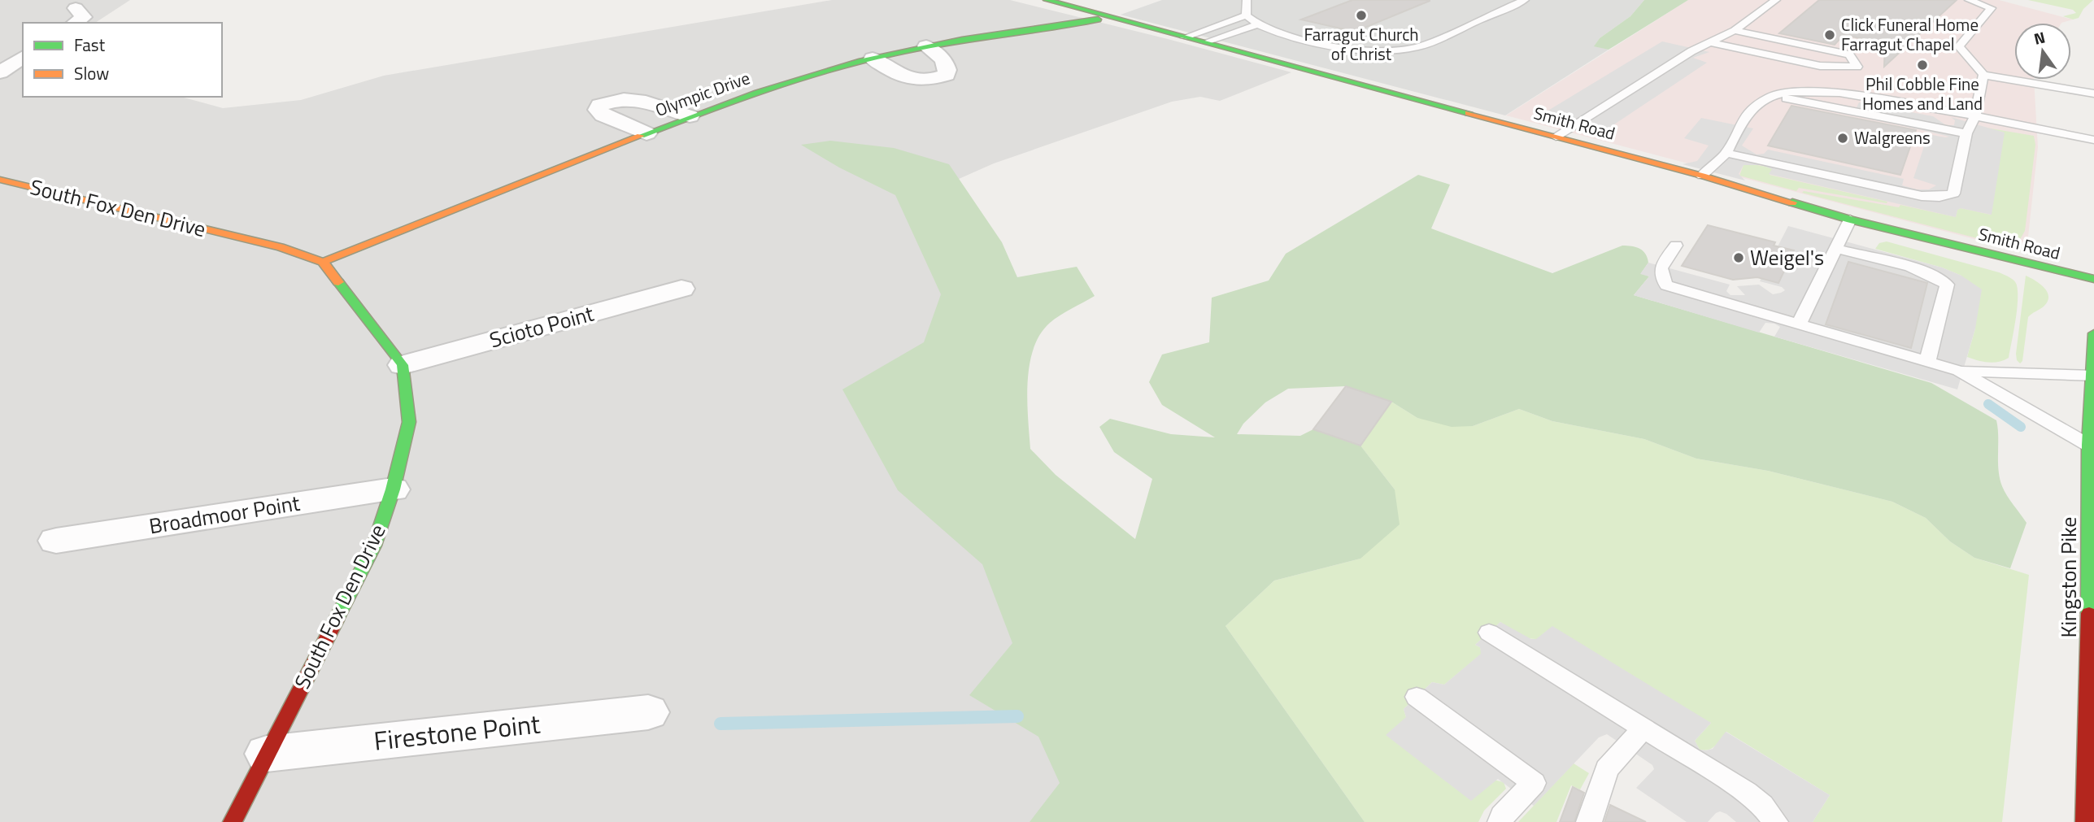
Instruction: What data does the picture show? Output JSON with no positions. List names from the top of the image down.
{
  "streets": {
    "street": [
      "Olympic Drive",
      "Smith Road",
      "South Fox Den Drive",
      "Scioto Point",
      "Broadmoor Point",
      "Kingston Pike",
      "Firestone Point"
    ]
  },
  "crossings": [
    ["Olympic Drive", "Smith Road"],
    ["Olympic Drive", "South Fox Den Drive"],
    ["South Fox Den Drive", "Scioto Point"],
    ["South Fox Den Drive", "Broadmoor Point"],
    ["South Fox Den Drive", "Firestone Point"]
  ],
  "places": [
    "Farragut Church of Christ",
    "Click Funeral Home Farragut Chapel",
    "Phil Cobble Fine Homes and Land",
    "Walgreens",
    "Weigel's"
  ],
  "legend": ["Fast", "Slow"],
  "north": "top"
}
